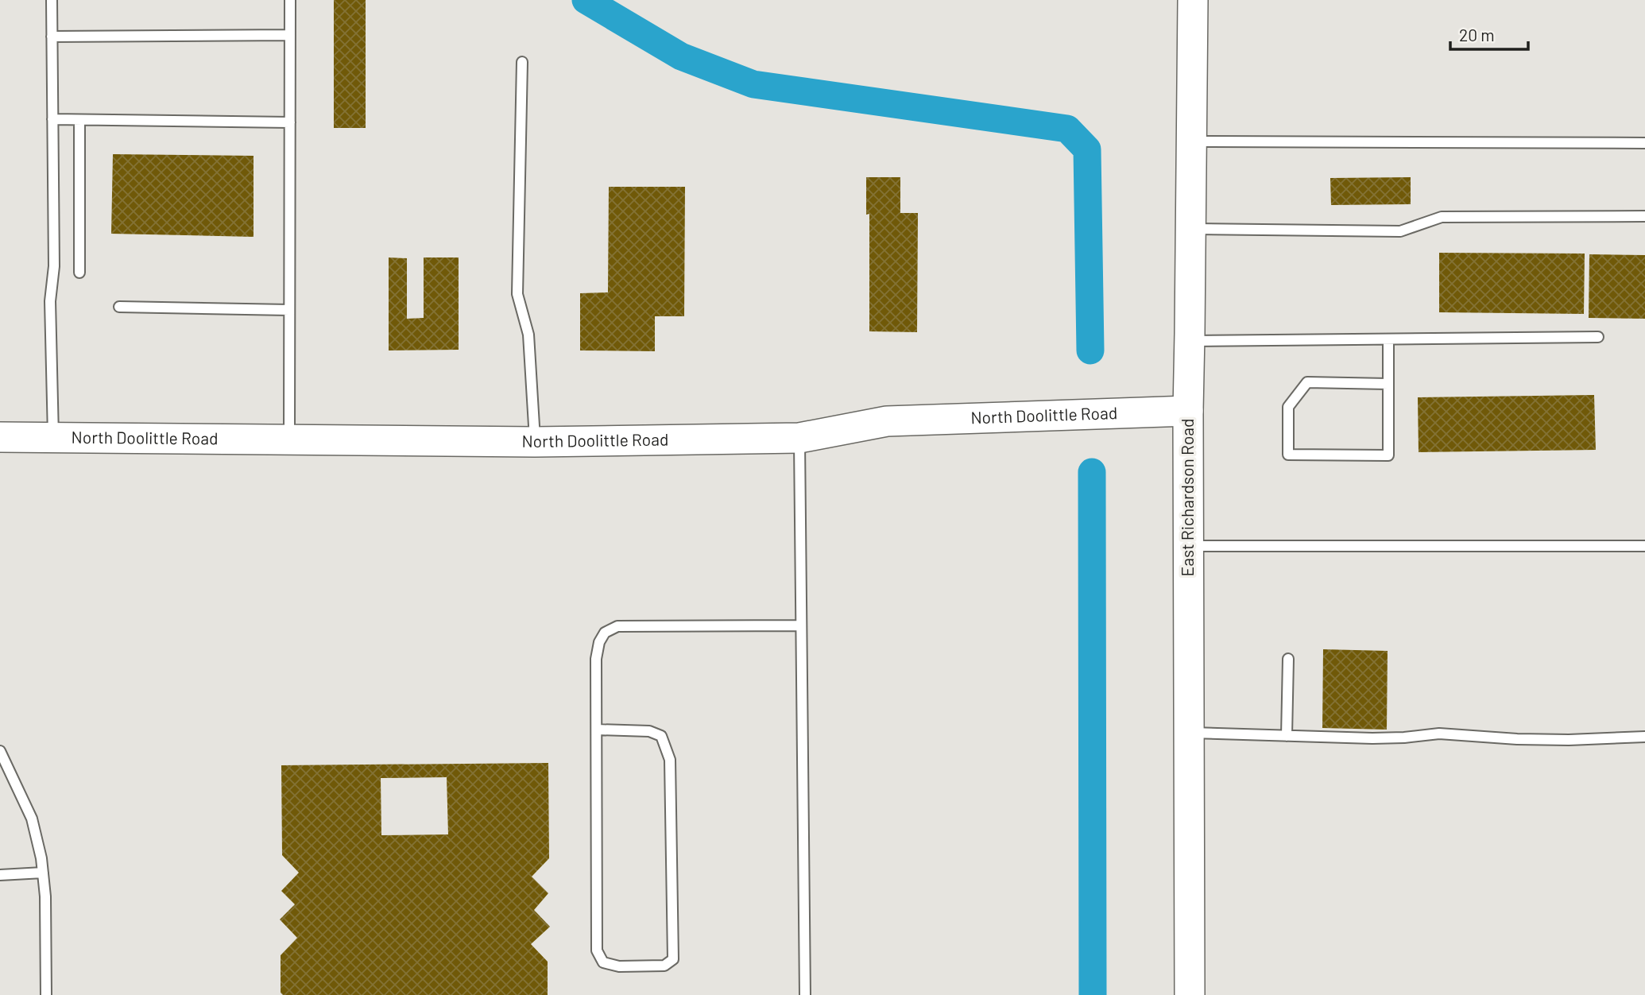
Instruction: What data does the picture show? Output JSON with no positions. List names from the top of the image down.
{
  "streets": {
    "street": ["North Doolittle Road", "East Richardson Road"]
  },
  "crossings": [
    ["North Doolittle Road", "East Richardson Road"]
  ],
  "scale_bar": "20 m"
}
